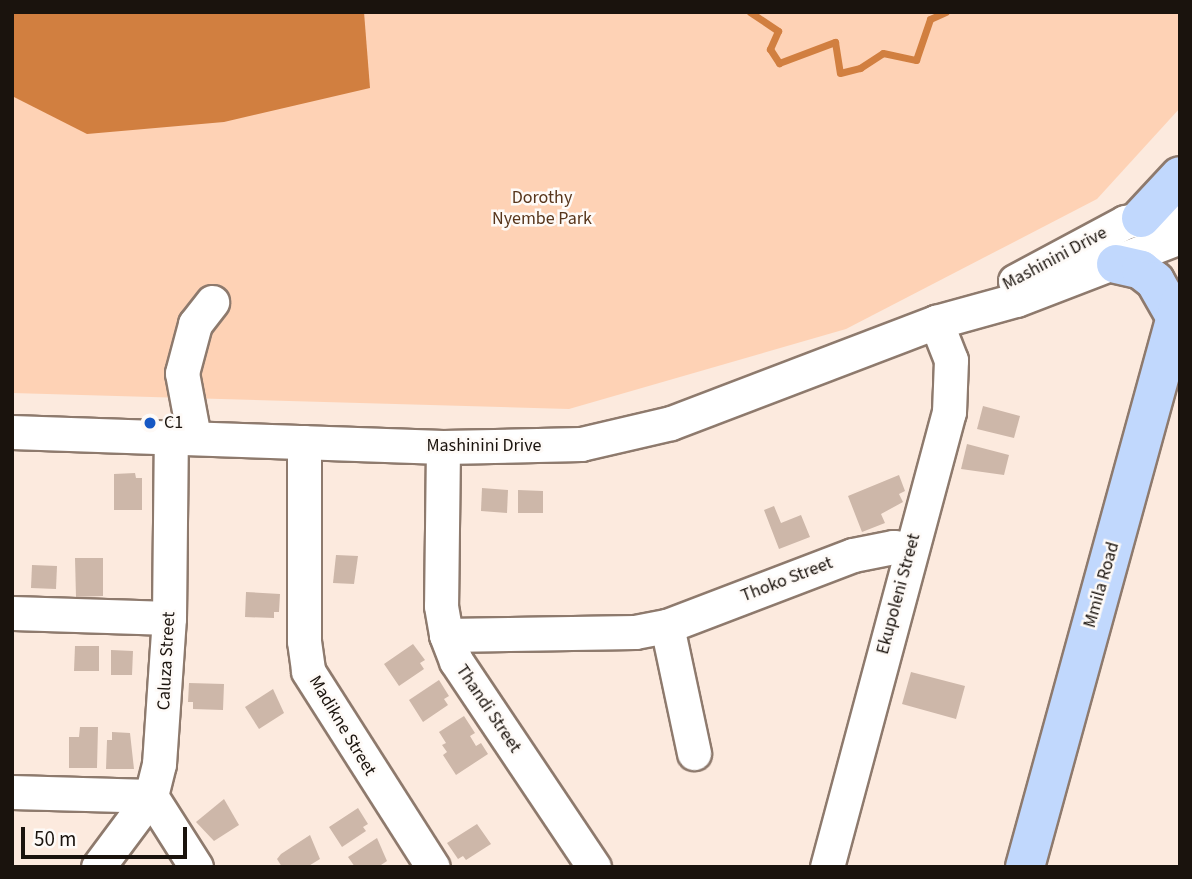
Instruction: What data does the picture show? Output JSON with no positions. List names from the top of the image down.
{
  "streets": {
    "main road": ["Mmila Road"],
    "street": [
      "Mashinini Drive",
      "Thoko Street",
      "Ekupoleni Street",
      "Caluza Street",
      "Thandi Street",
      "Madikne Street"
    ]
  },
  "crossings": [
    ["Mashinini Drive", "Ekupoleni Street"],
    ["Mashinini Drive", "Caluza Street"],
    ["Mashinini Drive", "Thandi Street"],
    ["Mashinini Drive", "Madikne Street"],
    ["Thoko Street", "Ekupoleni Street"],
    ["Thoko Street", "Thandi Street"]
  ],
  "parks": ["Dorothy Nyembe Park"],
  "places": ["C1"],
  "scale_bar": "50 m"
}
